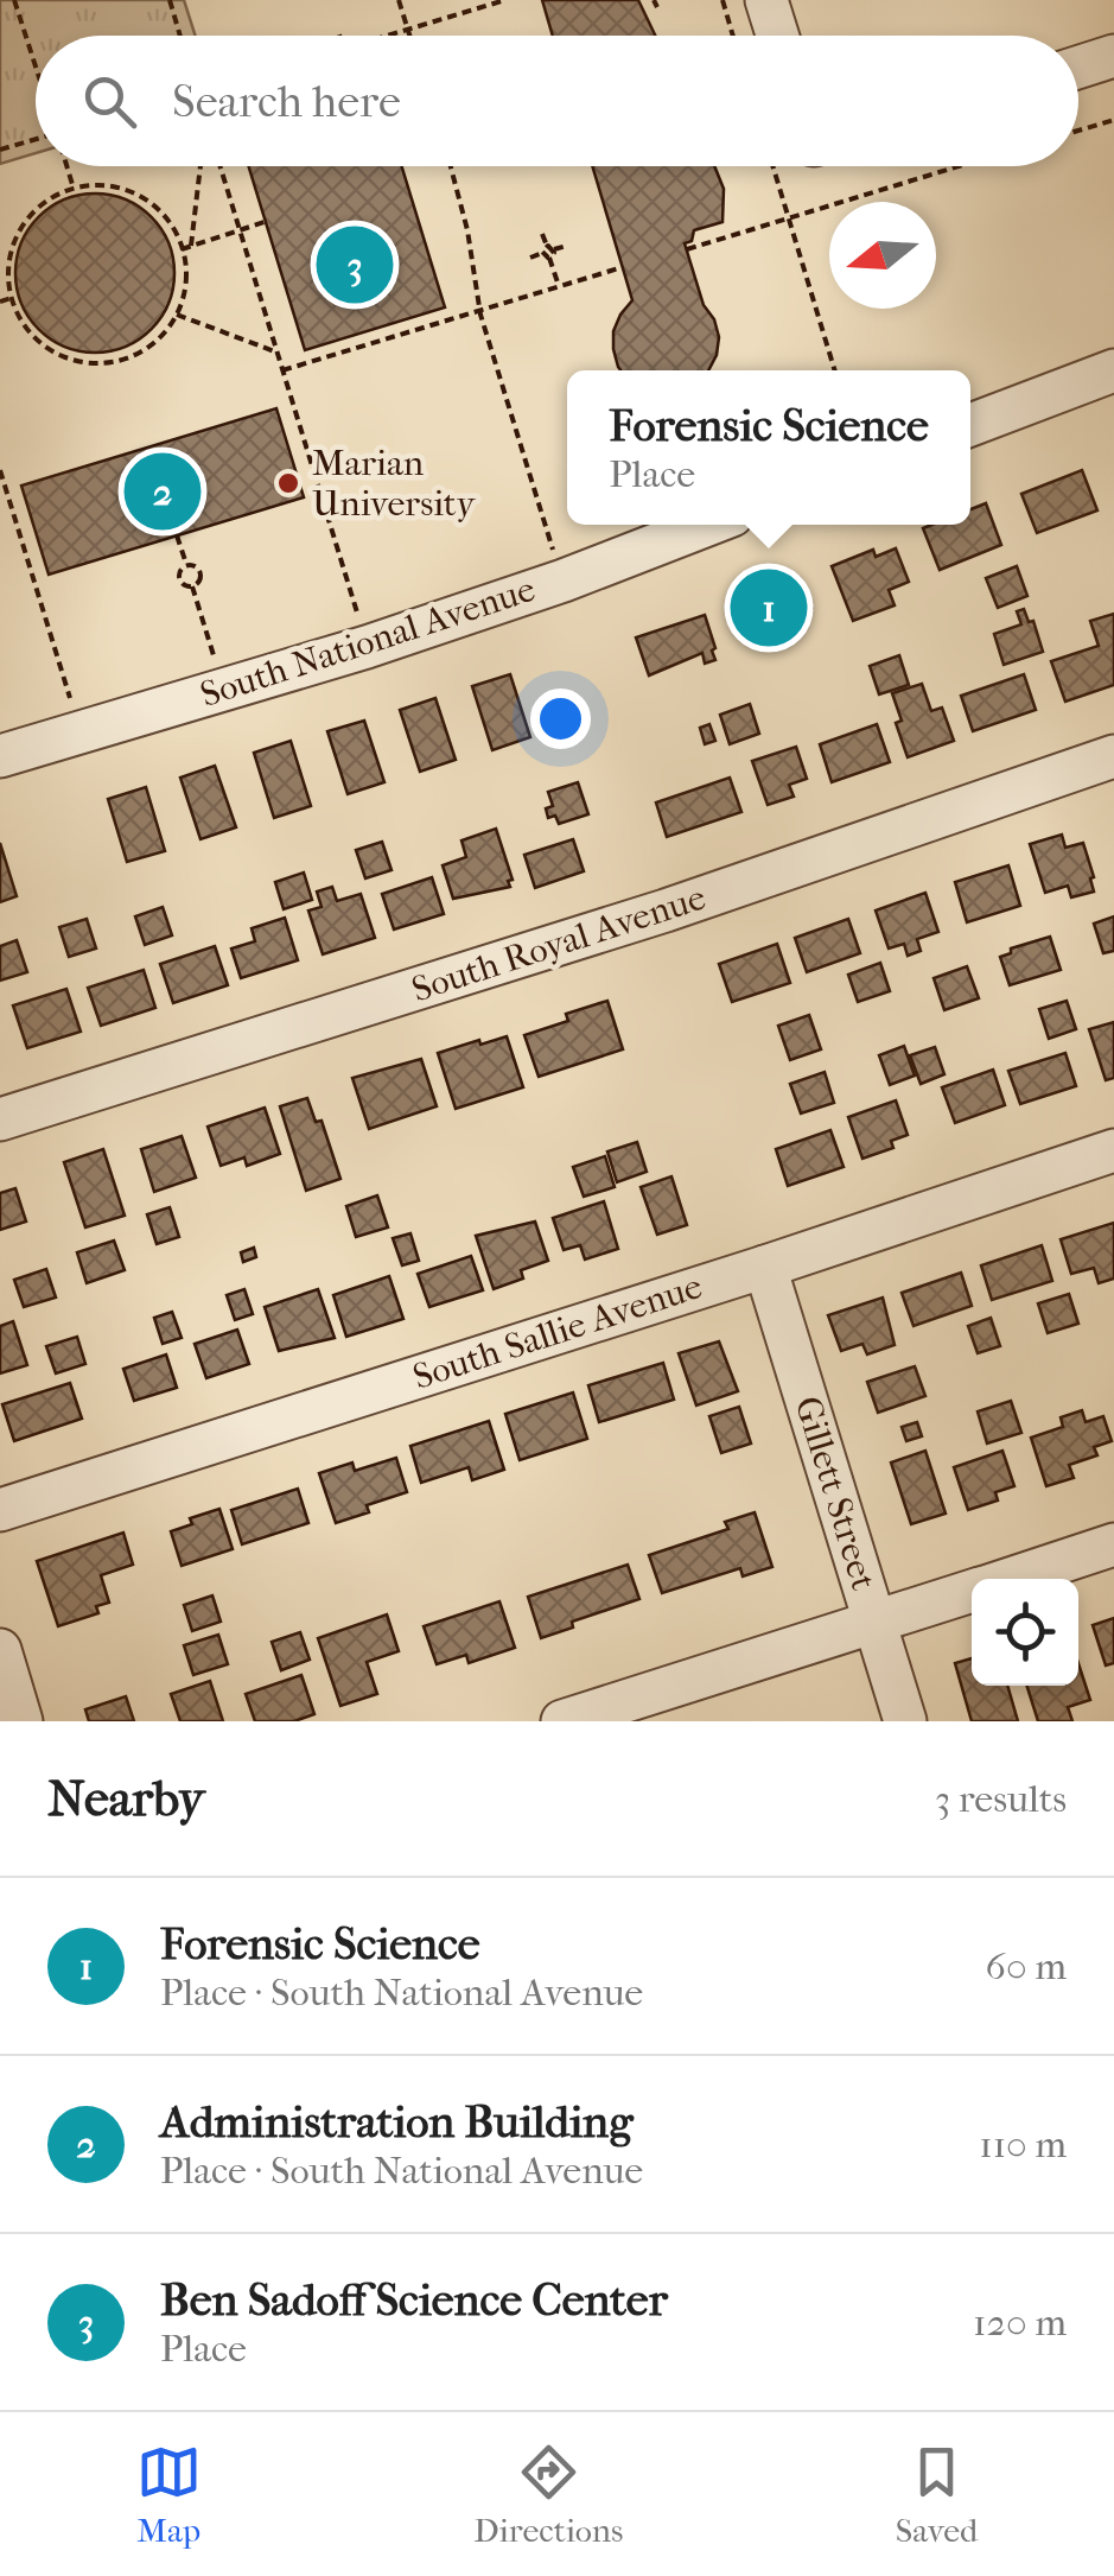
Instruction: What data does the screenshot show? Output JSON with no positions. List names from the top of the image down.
{
  "streets": {
    "street": [
      "South National Avenue",
      "South Royal Avenue",
      "South Sallie Avenue",
      "Gillett Street"
    ]
  },
  "crossings": [
    ["South Sallie Avenue", "Gillett Street"]
  ],
  "places": ["Marian University"],
  "north": "left",
  "page": {
    "search": "Search here",
    "pins": ["3", "2", "1"],
    "popup": ["Forensic Science", "Place"],
    "heading": ["Nearby", "3 results"],
    "list": [
      {
        "mark": "1",
        "name": "Forensic Science",
        "note": "Place · South National Avenue",
        "value": "60 m"
      },
      {
        "mark": "2",
        "name": "Administration Building",
        "note": "Place · South National Avenue",
        "value": "110 m"
      },
      {
        "mark": "3",
        "name": "Ben Sadoff Science Center",
        "note": "Place",
        "value": "120 m"
      }
    ],
    "nav": ["Map", "Directions", "Saved"]
  }
}
